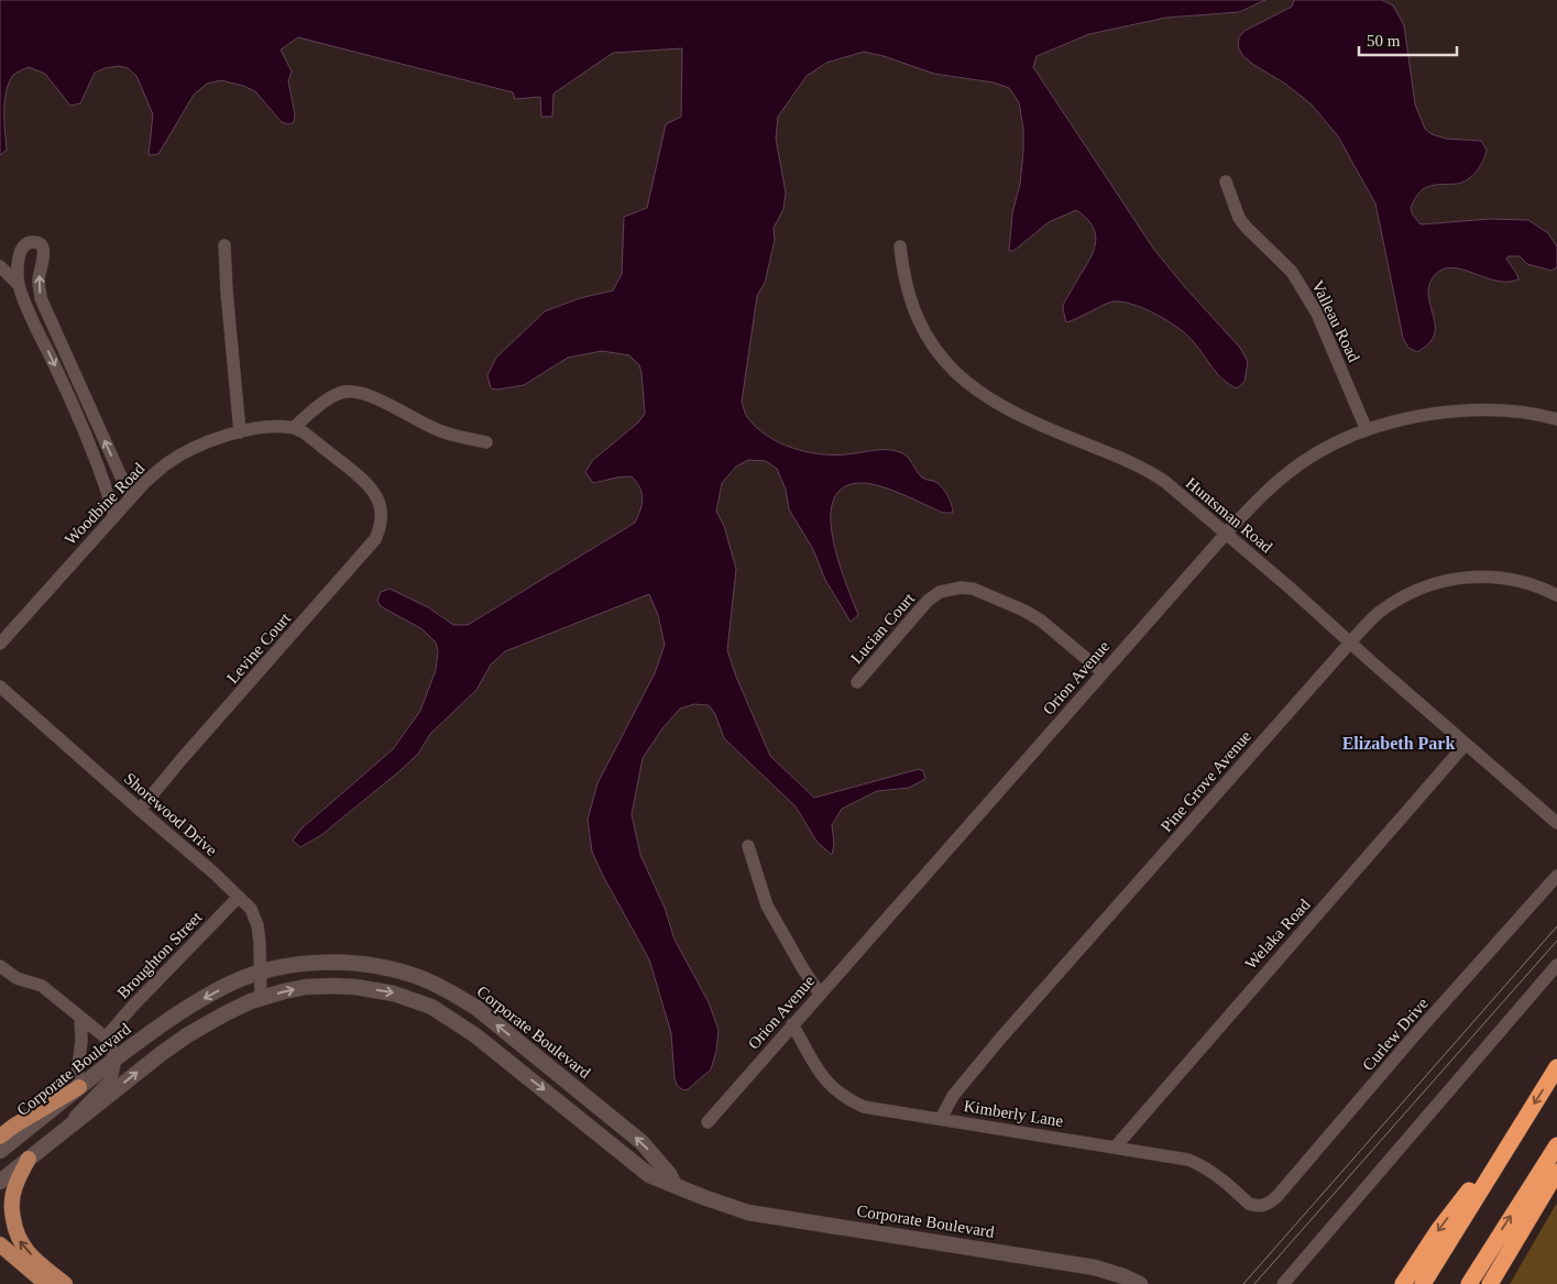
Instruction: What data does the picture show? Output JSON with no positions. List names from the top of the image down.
{
  "streets": {
    "street": [
      "Valleau Road",
      "Woodbine Road",
      "Huntsman Road",
      "Lucian Court",
      "Levine Court",
      "Orion Avenue",
      "Pine Grove Avenue",
      "Shorewood Drive",
      "Welaka Road",
      "Broughton Street",
      "Corporate Boulevard",
      "Curlew Drive",
      "Kimberly Lane"
    ]
  },
  "crossings": [
    ["Valleau Road", "Orion Avenue"],
    ["Woodbine Road", "Levine Court"],
    ["Huntsman Road", "Orion Avenue"],
    ["Huntsman Road", "Pine Grove Avenue"],
    ["Huntsman Road", "Welaka Road"],
    ["Lucian Court", "Orion Avenue"],
    ["Levine Court", "Shorewood Drive"],
    ["Orion Avenue", "Kimberly Lane"],
    ["Pine Grove Avenue", "Kimberly Lane"],
    ["Shorewood Drive", "Broughton Street"],
    ["Shorewood Drive", "Corporate Boulevard"],
    ["Welaka Road", "Kimberly Lane"],
    ["Curlew Drive", "Kimberly Lane"]
  ],
  "districts": ["Elizabeth Park"],
  "scale_bar": "50 m"
}
